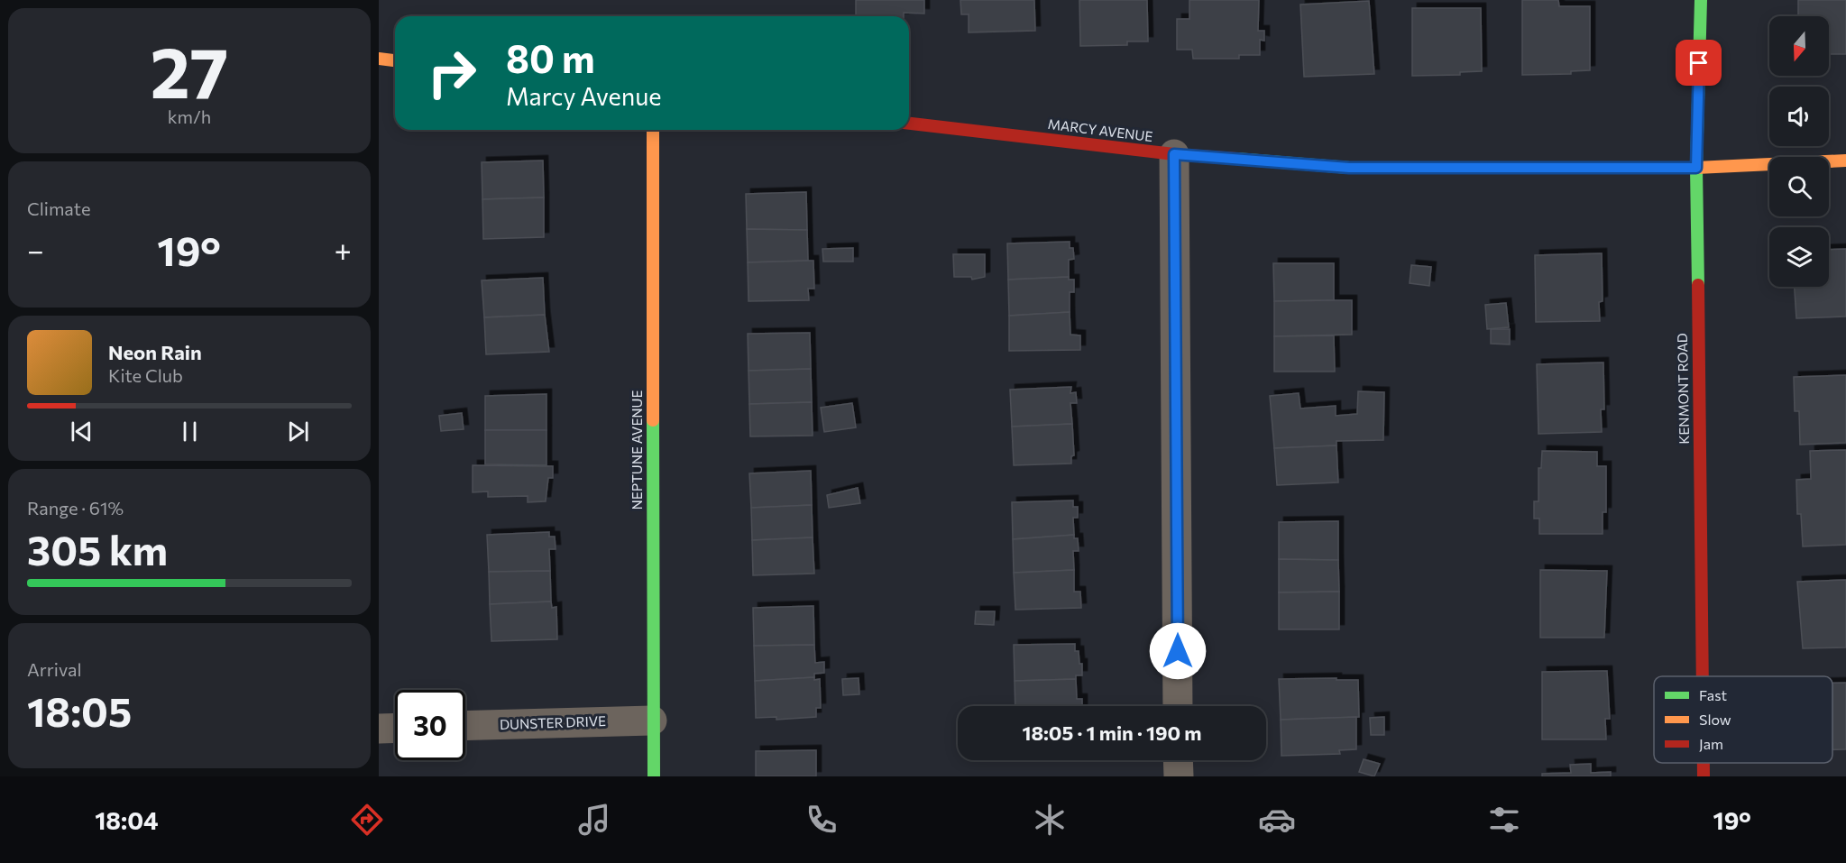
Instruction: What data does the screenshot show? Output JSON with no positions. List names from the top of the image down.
{
  "streets": {
    "street": [
      "MARCY AVENUE",
      "KENMONT ROAD",
      "NEPTUNE AVENUE",
      "DUNSTER DRIVE"
    ]
  },
  "crossings": [
    ["MARCY AVENUE", "KENMONT ROAD"],
    ["NEPTUNE AVENUE", "DUNSTER DRIVE"]
  ],
  "legend": ["Fast", "Slow", "Jam"],
  "north": "bottom",
  "page": {
    "tile": [
      ["27", "km/h"],
      "Climate",
      ["Range · 61%", "305 km"],
      ["Arrival", "18:05"]
    ],
    "turn": ["80 m", "Marcy Avenue"],
    "heat": ["−", "19°", "+"],
    "song": ["Neon Rain", "Kite Club"],
    "limit": "30",
    "trip": "18:05 · 1 min · 190 m",
    "tabs": ["18:04", "19°"]
  }
}
